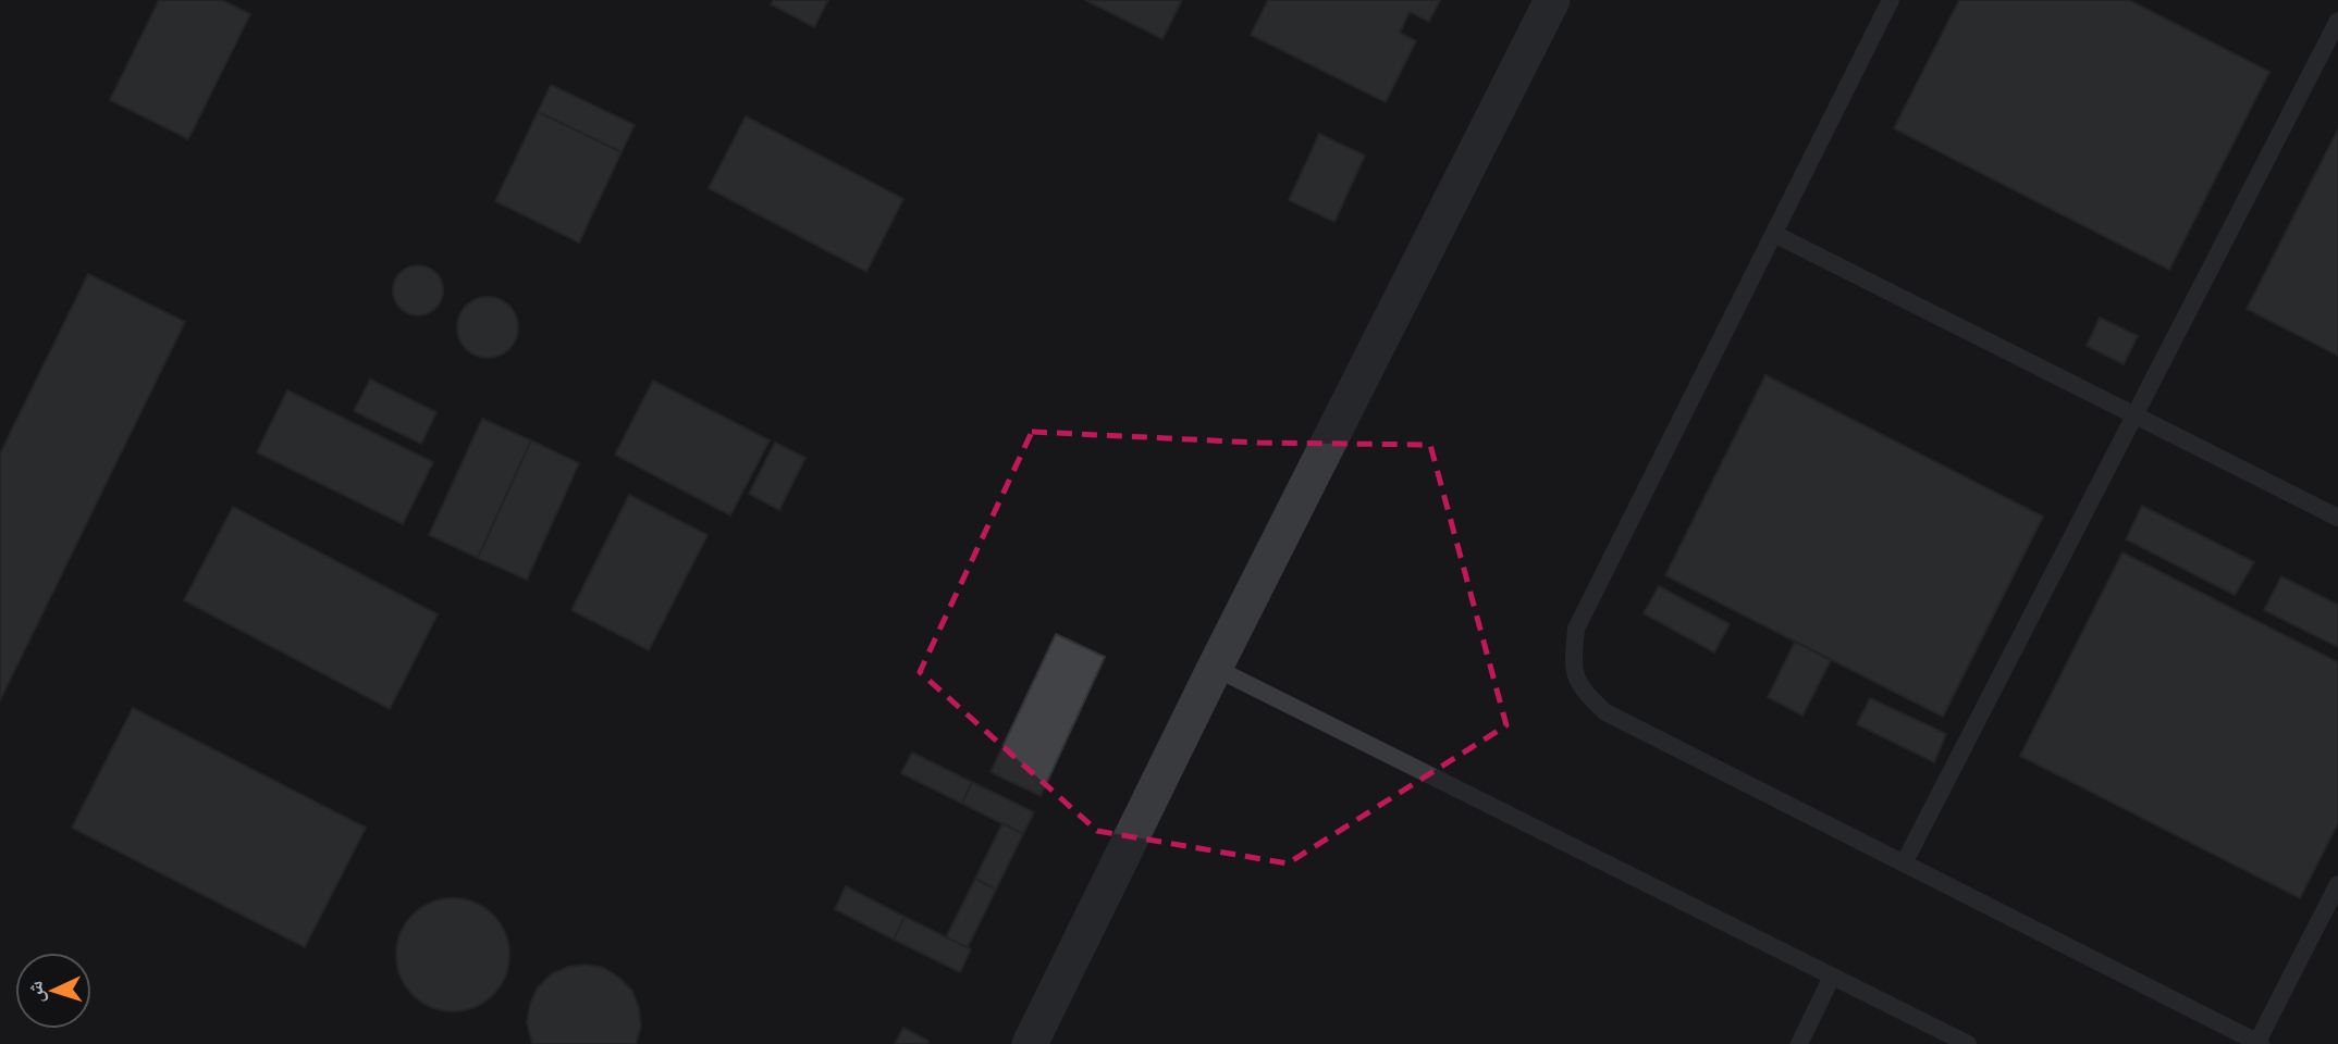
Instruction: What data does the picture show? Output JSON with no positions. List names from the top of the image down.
{
  "north": "left"
}
